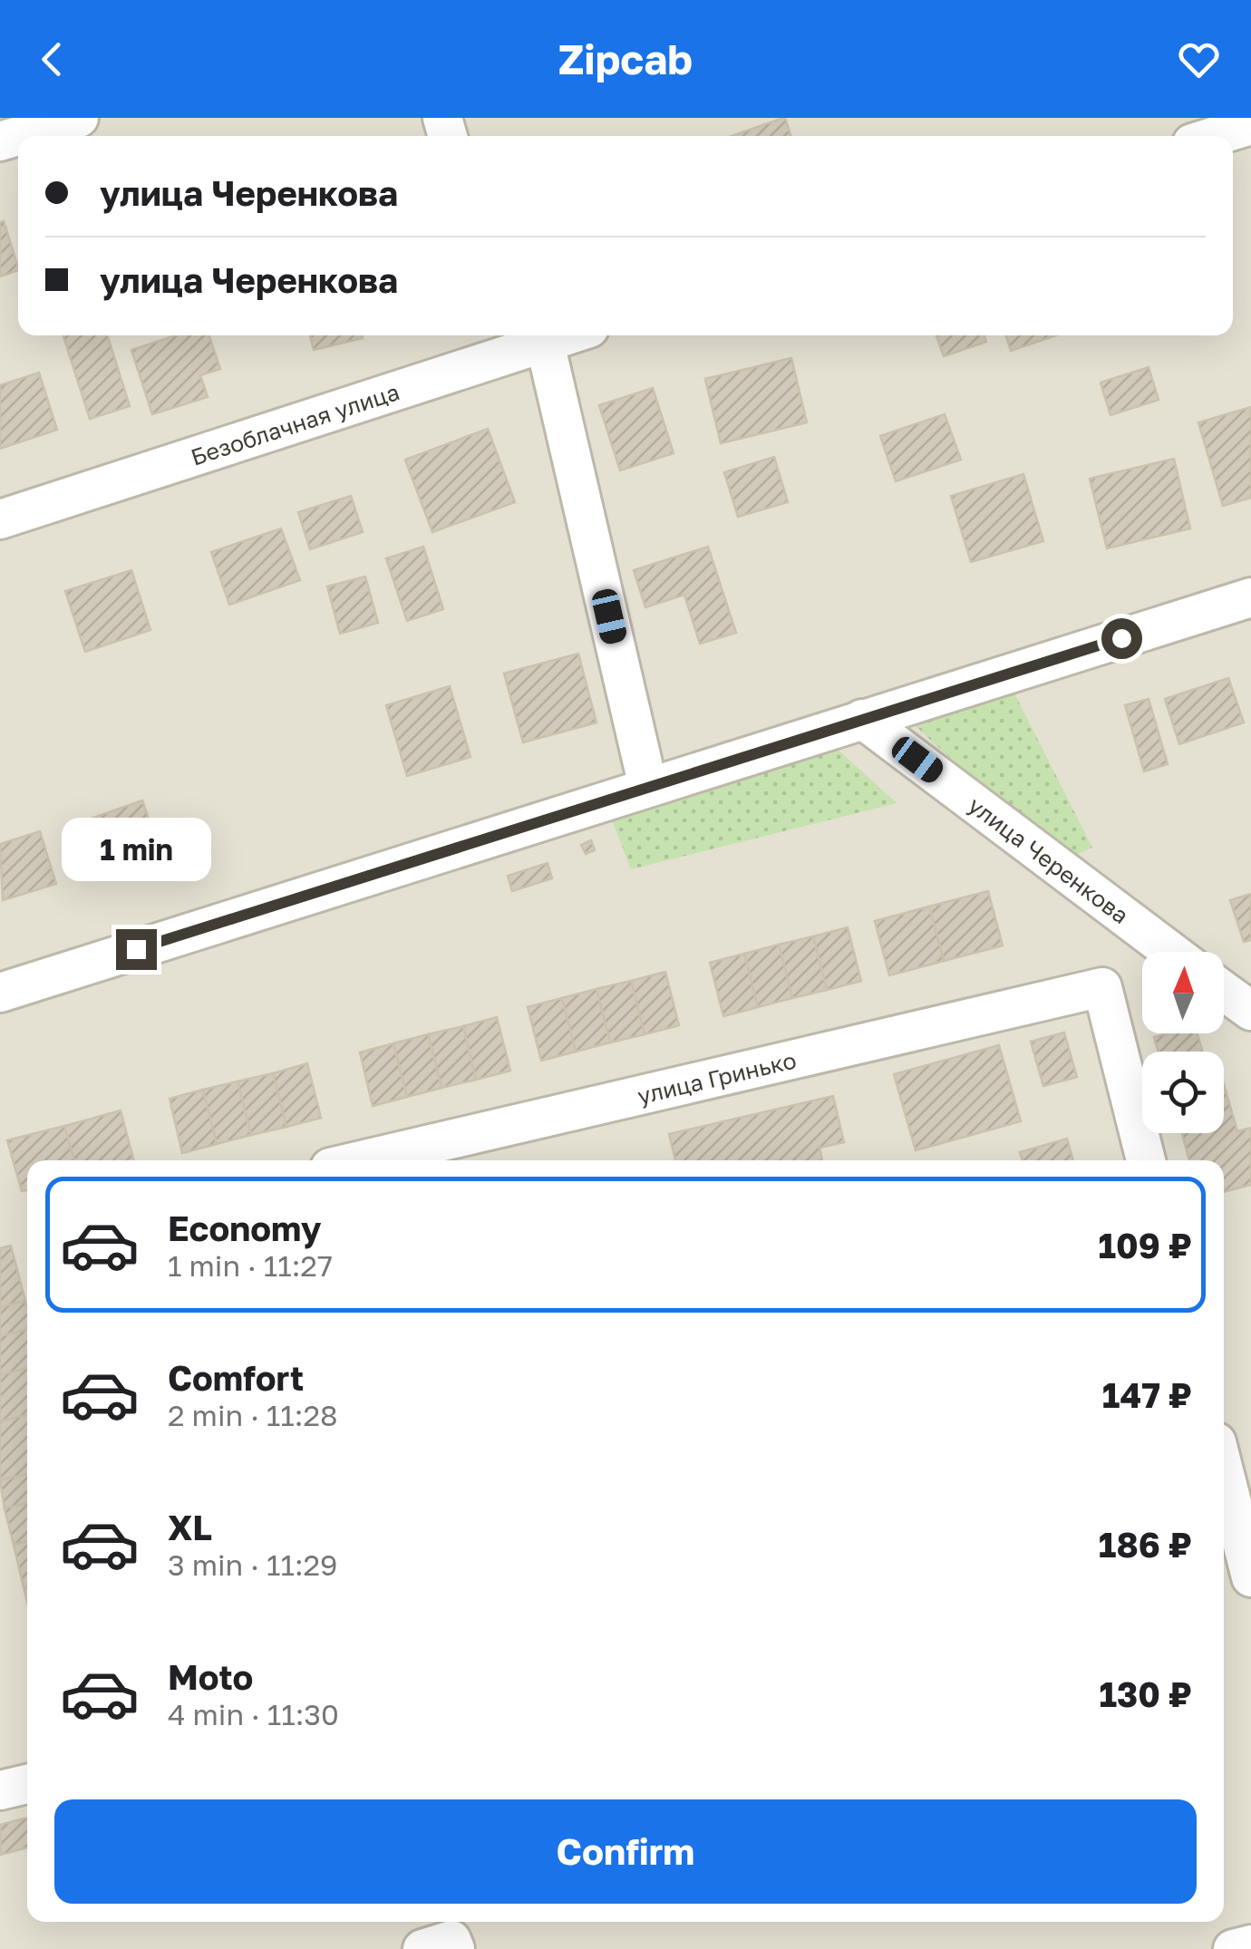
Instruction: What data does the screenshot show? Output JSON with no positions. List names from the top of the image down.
{
  "streets": {
    "street": ["Безоблачная улица", "улица Черенкова", "улица Гринько"]
  },
  "north": "top",
  "page": {
    "header": "Zipcab",
    "banner": ["улица Черенкова", "улица Черенкова"],
    "bubble": "1 min",
    "list": [
      {
        "name": "Economy",
        "note": "1 min · 11:27",
        "value": "109 ₽"
      },
      {
        "name": "Comfort",
        "note": "2 min · 11:28",
        "value": "147 ₽"
      },
      {
        "name": "XL",
        "note": "3 min · 11:29",
        "value": "186 ₽"
      },
      {
        "name": "Moto",
        "note": "4 min · 11:30",
        "value": "130 ₽"
      }
    ],
    "buttons": "Confirm"
  }
}
